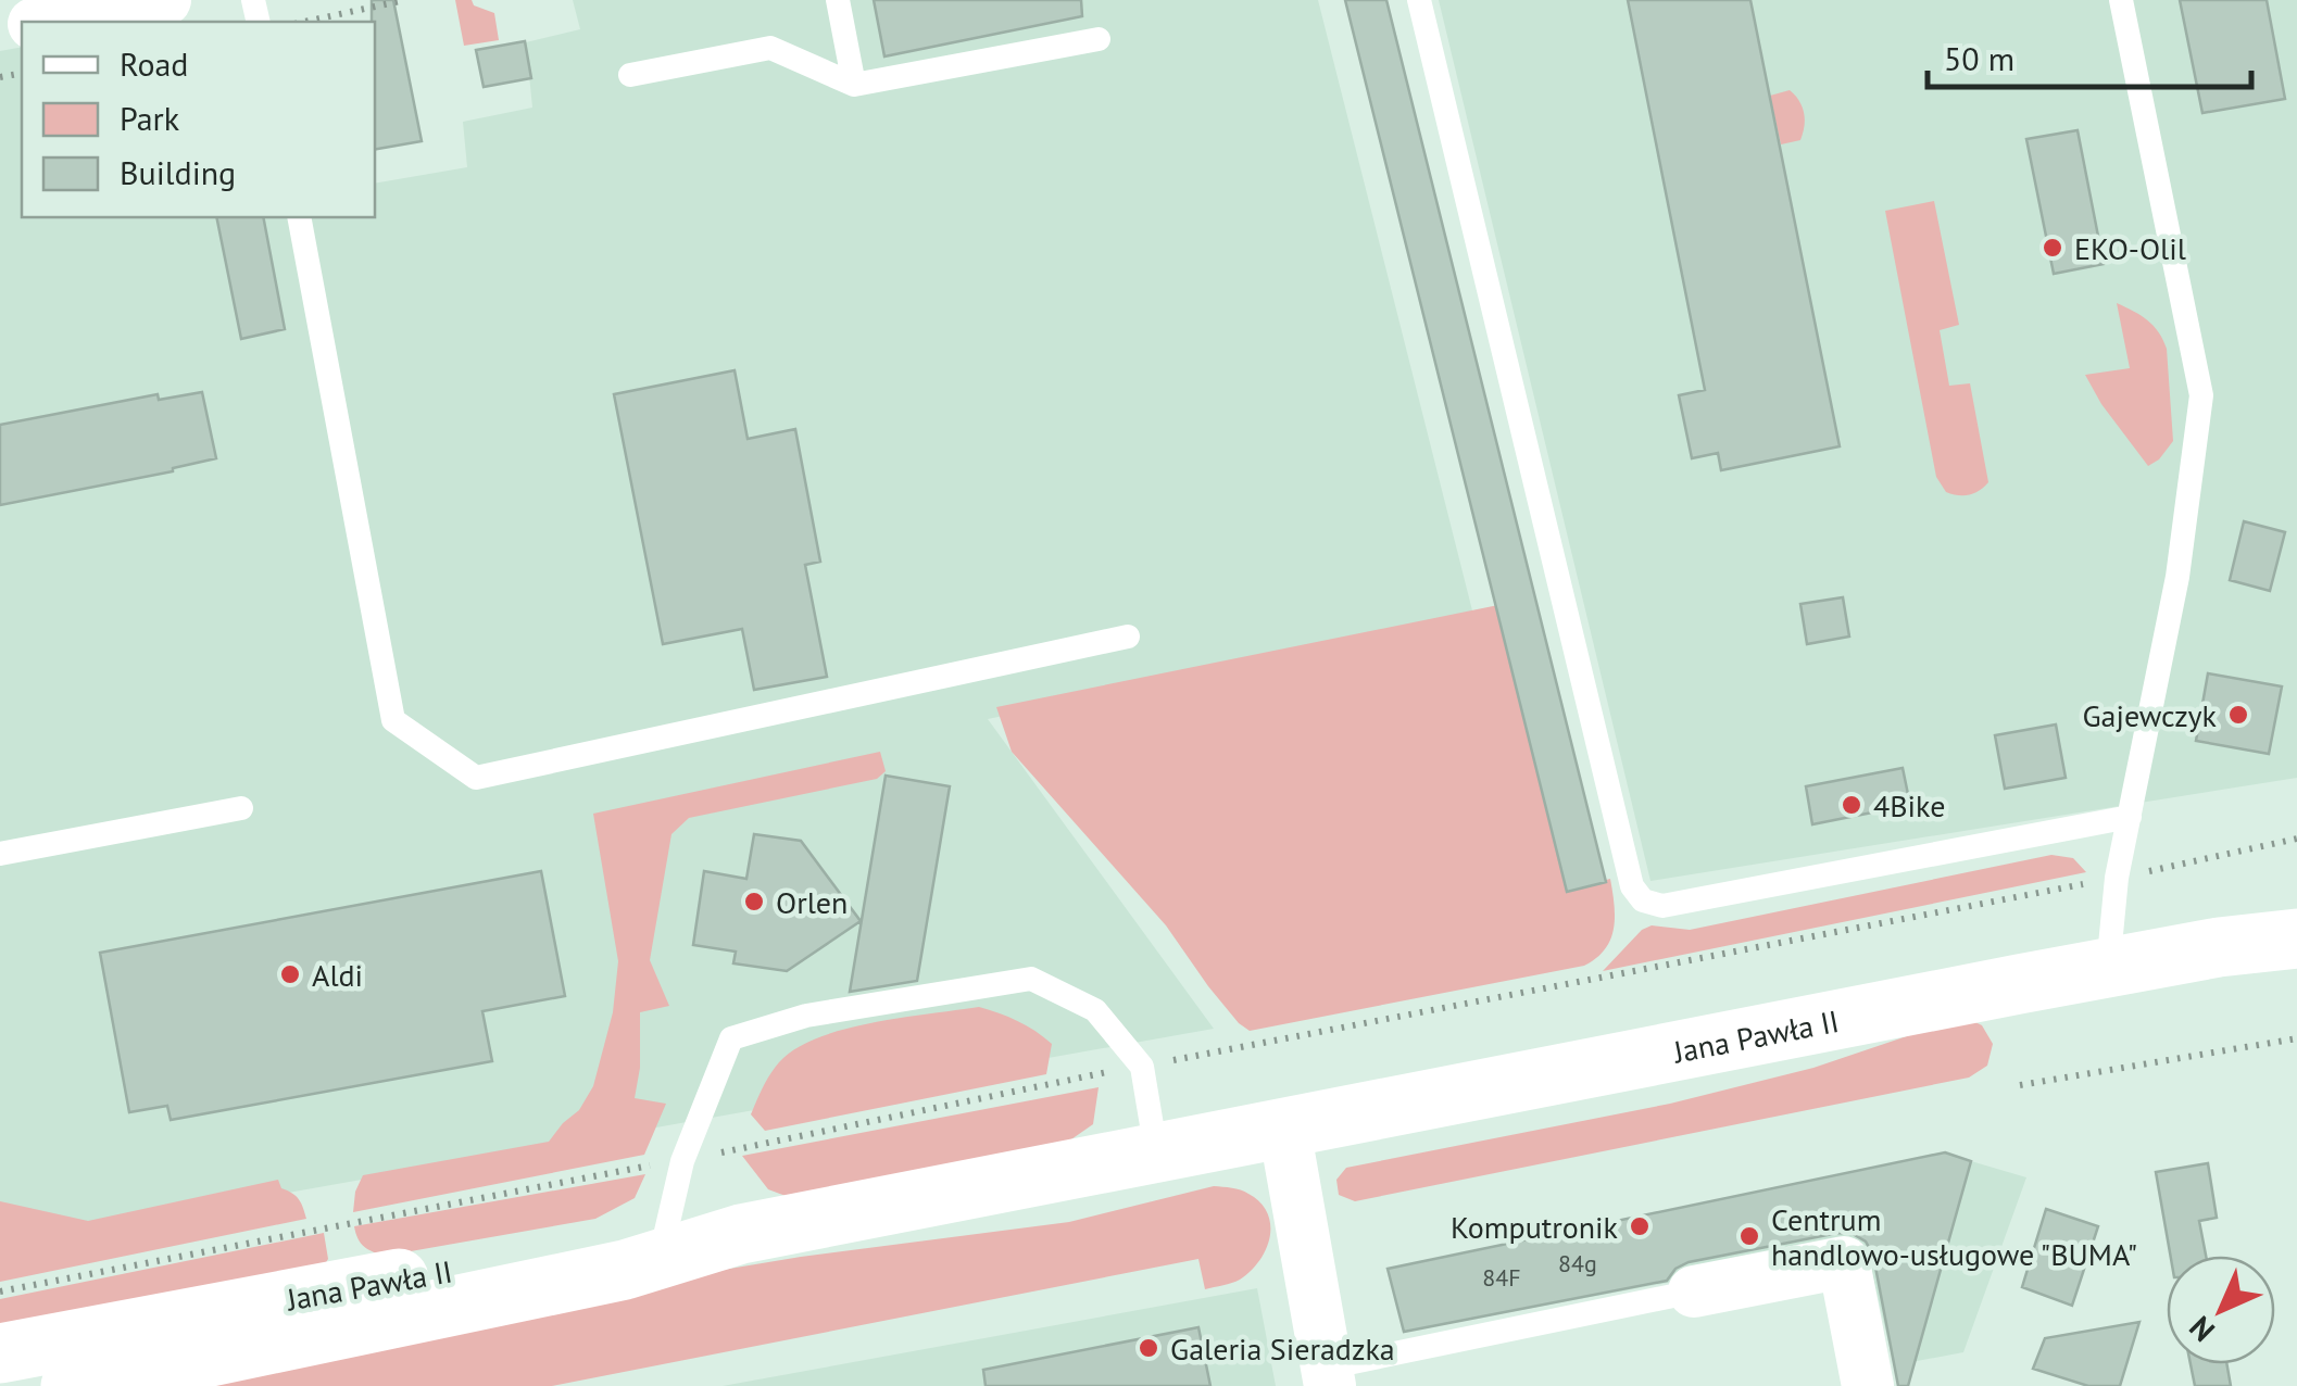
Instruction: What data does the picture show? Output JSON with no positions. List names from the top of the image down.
{
  "streets": {
    "main road": ["Jana Pawła II"]
  },
  "places": [
    "EKO-Olil",
    "Gajewczyk",
    "4Bike",
    "Orlen",
    "Aldi",
    "Komputronik",
    "Centrum handlowo-usługowe \"BUMA\"",
    "Galeria Sieradzka"
  ],
  "house_numbers": ["84g", "84F"],
  "legend": ["Road", "Park", "Building"],
  "scale_bar": "50 m",
  "north": "bottom left"
}
